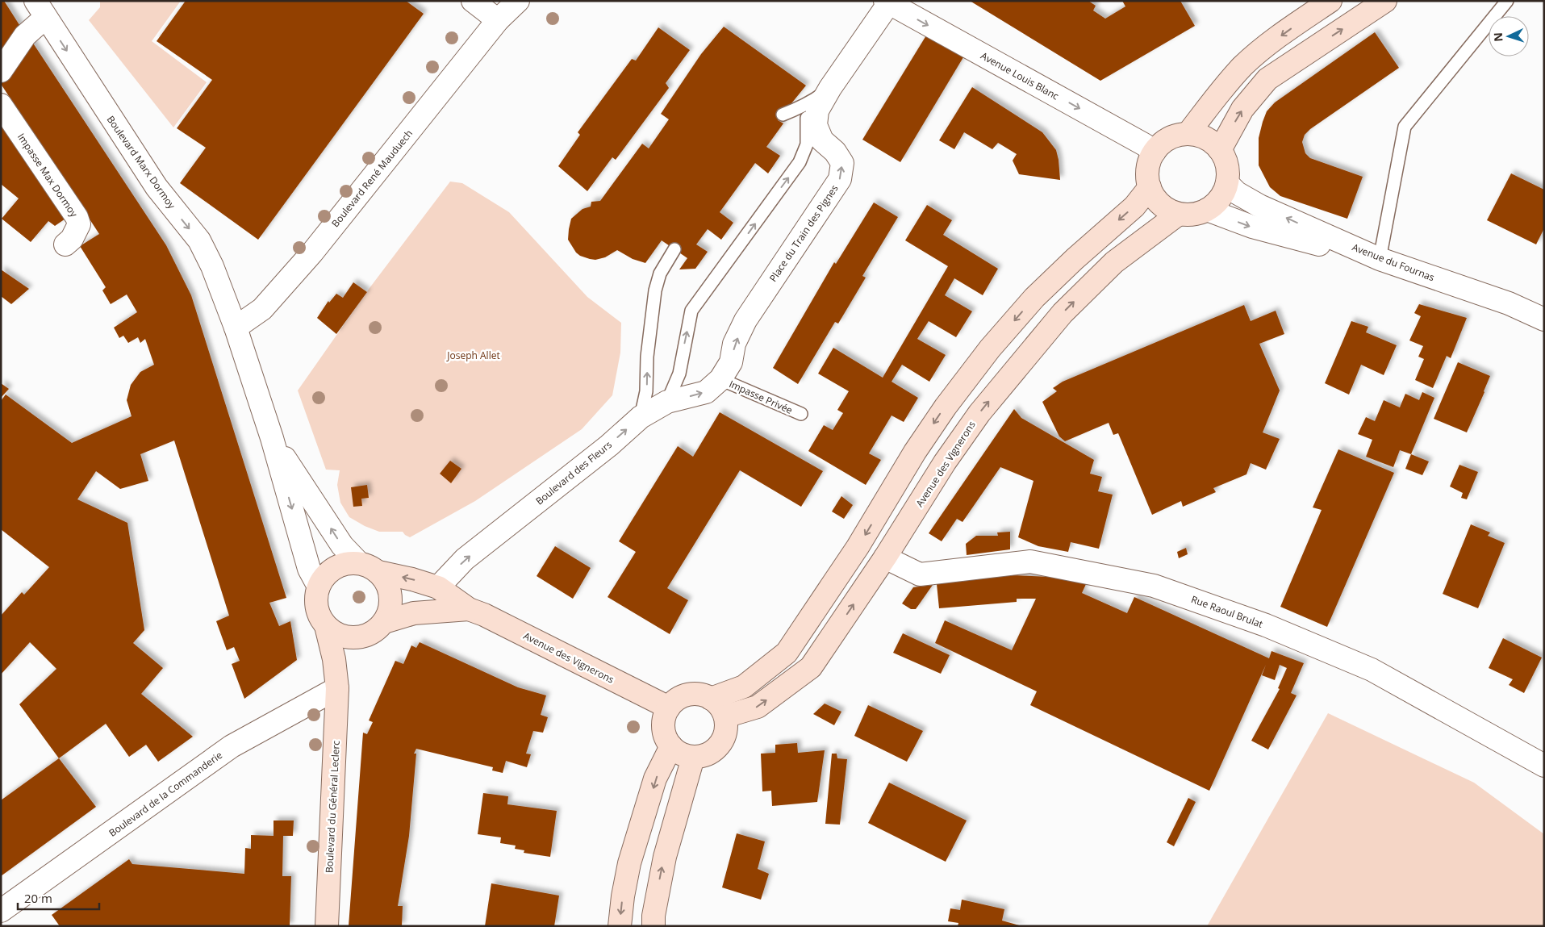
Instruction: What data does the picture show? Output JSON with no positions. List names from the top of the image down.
{
  "streets": {
    "main road": ["Avenue des Vignerons", "Boulevard du Général Leclerc"],
    "street": [
      "Avenue Louis Blanc",
      "Boulevard Marx Dormoy",
      "Impasse Max Dormoy",
      "Boulevard René Mauduech",
      "Place du Train des Pignes",
      "Avenue du Fournas",
      "Boulevard des Fleurs",
      "Rue Raoul Brulat",
      "Boulevard de la Commanderie"
    ],
    "lane": ["Impasse Privée"]
  },
  "crossings": [
    ["Avenue Louis Blanc", "Avenue du Fournas"],
    ["Avenue Louis Blanc", "Avenue des Vignerons"],
    ["Boulevard Marx Dormoy", "Boulevard René Mauduech"],
    ["Place du Train des Pignes", "Impasse Privée"],
    ["Place du Train des Pignes", "Boulevard des Fleurs"],
    ["Avenue du Fournas", "Avenue des Vignerons"],
    ["Impasse Privée", "Boulevard des Fleurs"],
    ["Avenue des Vignerons", "Boulevard des Fleurs"],
    ["Avenue des Vignerons", "Rue Raoul Brulat"],
    ["Boulevard de la Commanderie", "Boulevard du Général Leclerc"]
  ],
  "one_way": [
    "Avenue Louis Blanc",
    "Boulevard Marx Dormoy",
    "Place du Train des Pignes",
    "Boulevard des Fleurs"
  ],
  "parks": ["Joseph Allet"],
  "scale_bar": "20 m",
  "north": "left"
}
